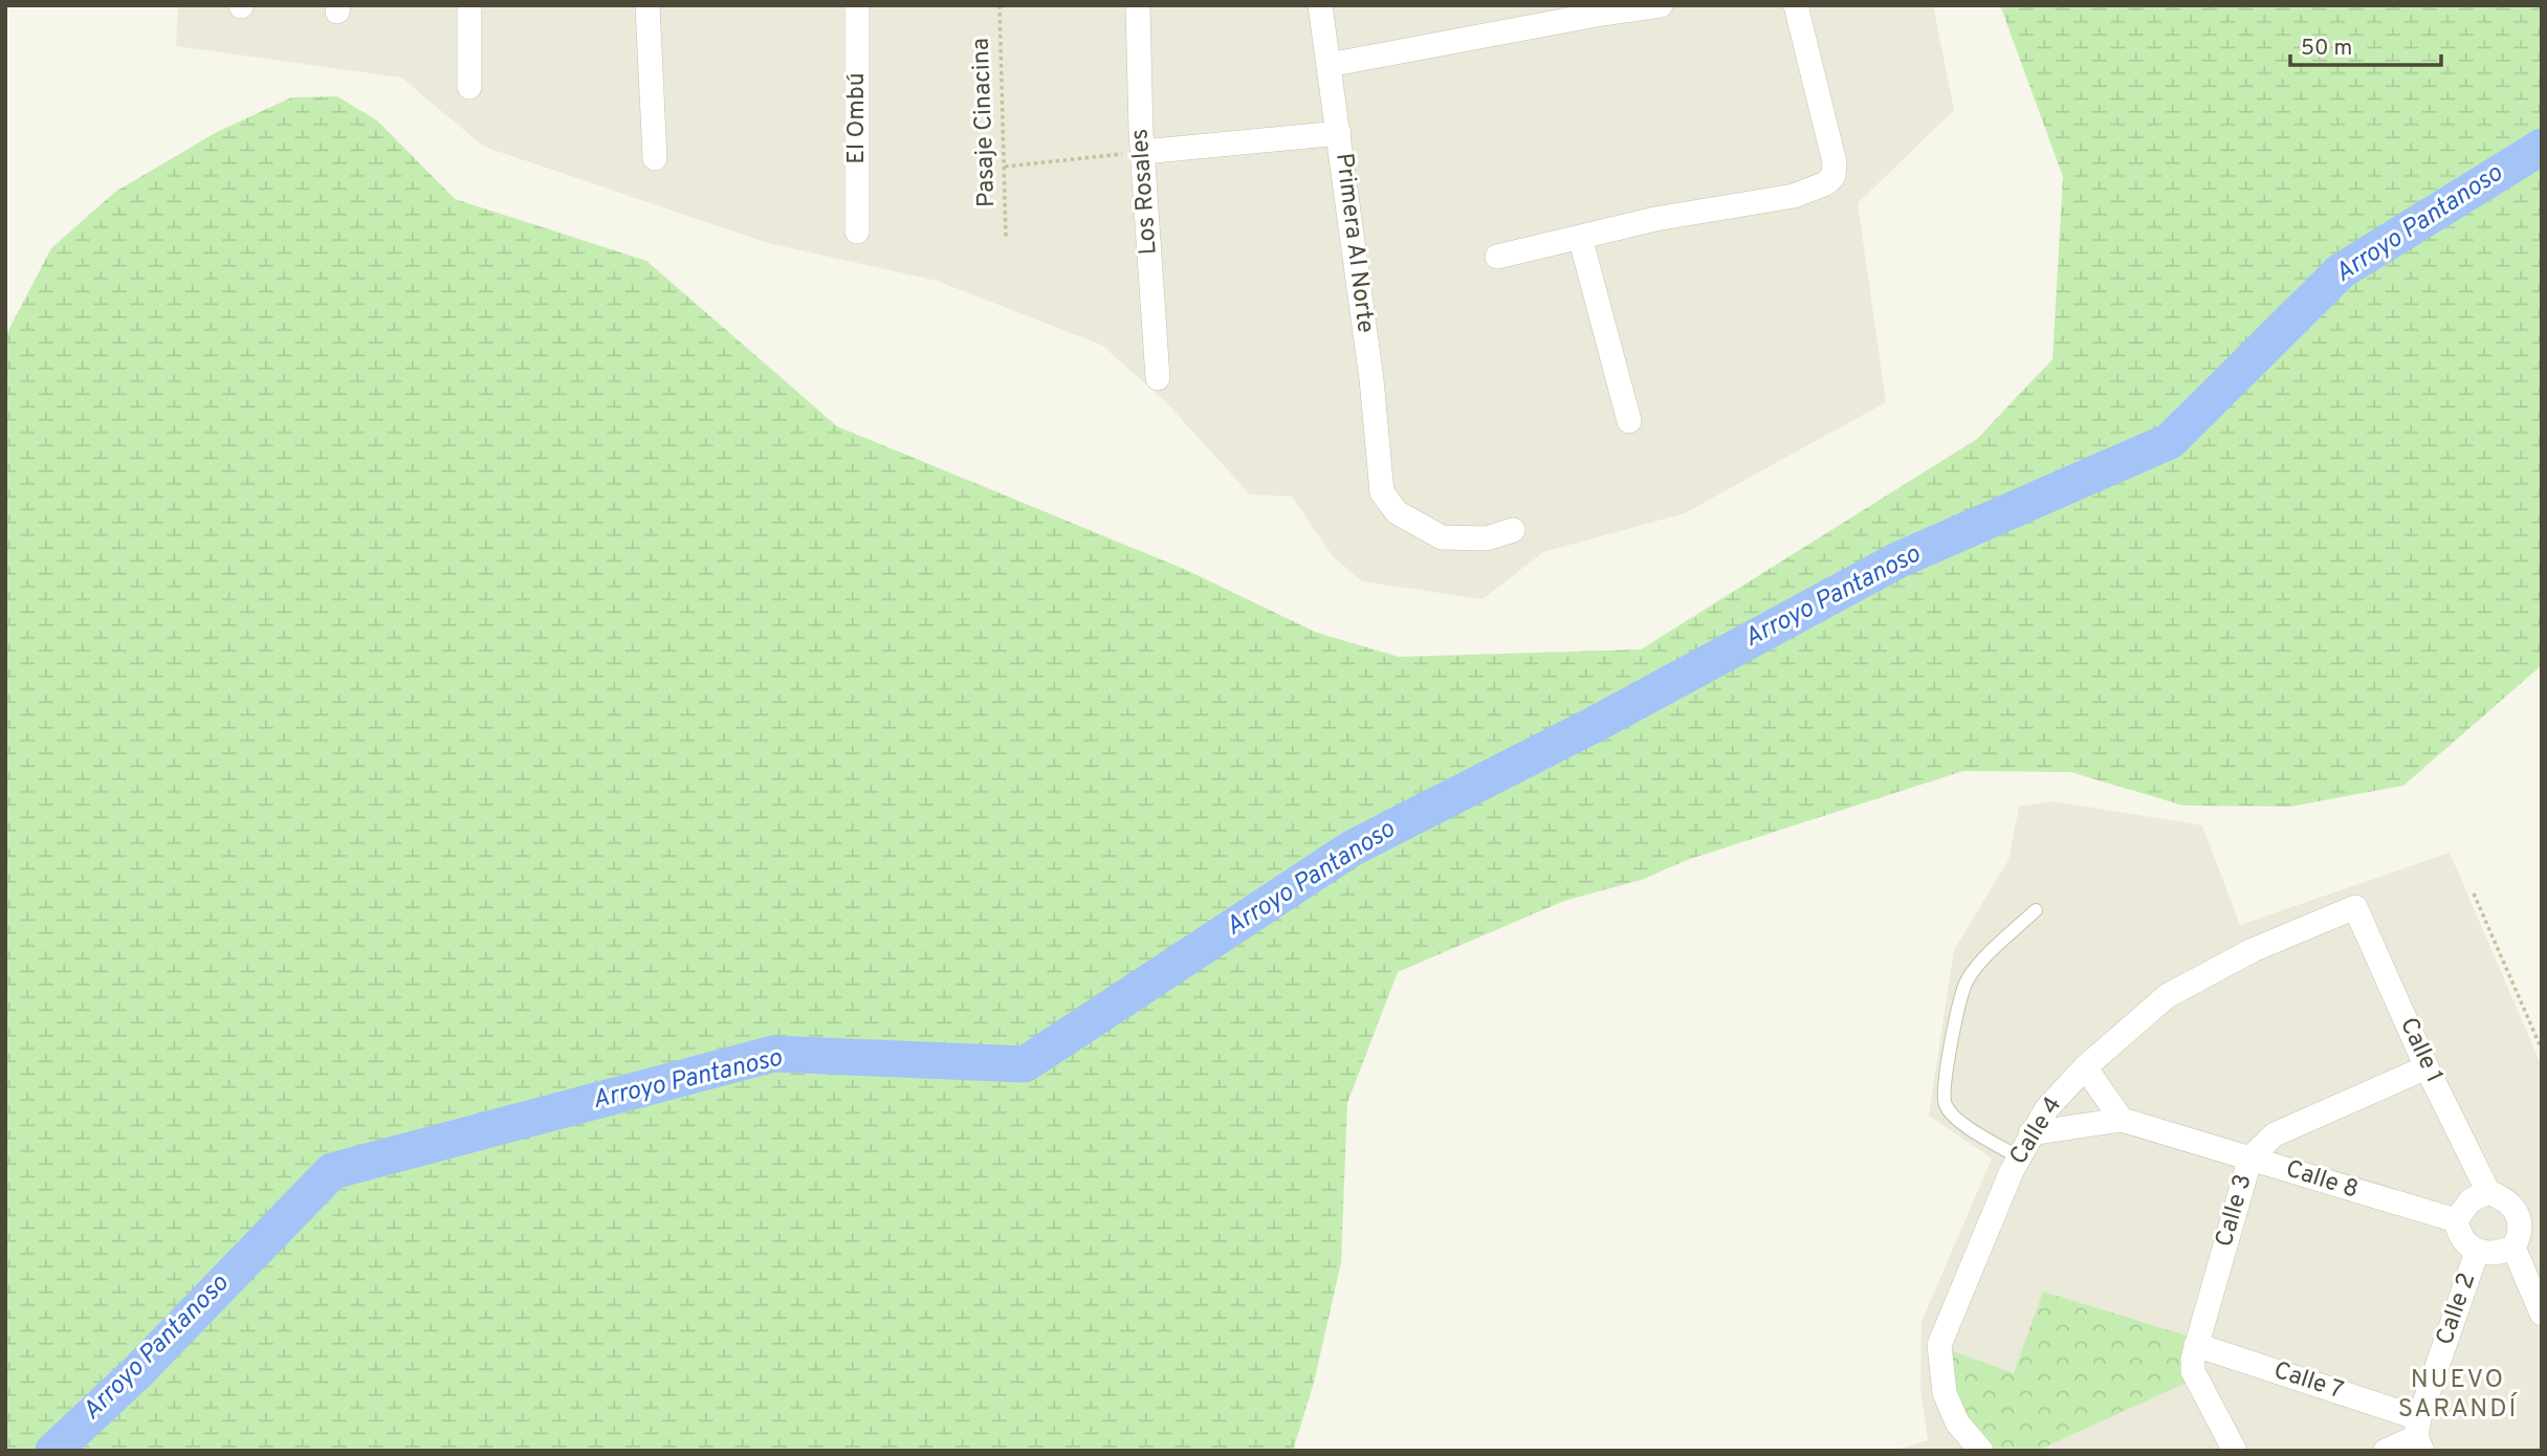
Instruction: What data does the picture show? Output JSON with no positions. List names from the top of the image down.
{
  "streets": {
    "street": [
      "El Ombú",
      "Los Rosales",
      "Primera Al Norte",
      "Calle 1",
      "Calle 4",
      "Calle 8",
      "Calle 3",
      "Calle 2",
      "Calle 7"
    ],
    "path": ["Pasaje Cinacina"]
  },
  "crossings": [
    ["Calle 1", "Calle 4"],
    ["Calle 1", "Calle 8"],
    ["Calle 1", "Calle 3"],
    ["Calle 1", "Calle 2"],
    ["Calle 8", "Calle 3"],
    ["Calle 8", "Calle 2"],
    ["Calle 3", "Calle 7"],
    ["Calle 2", "Calle 7"]
  ],
  "districts": ["NUEVO SARANDÍ"],
  "water": ["Arroyo Pantanoso"],
  "scale_bar": "50 m"
}
